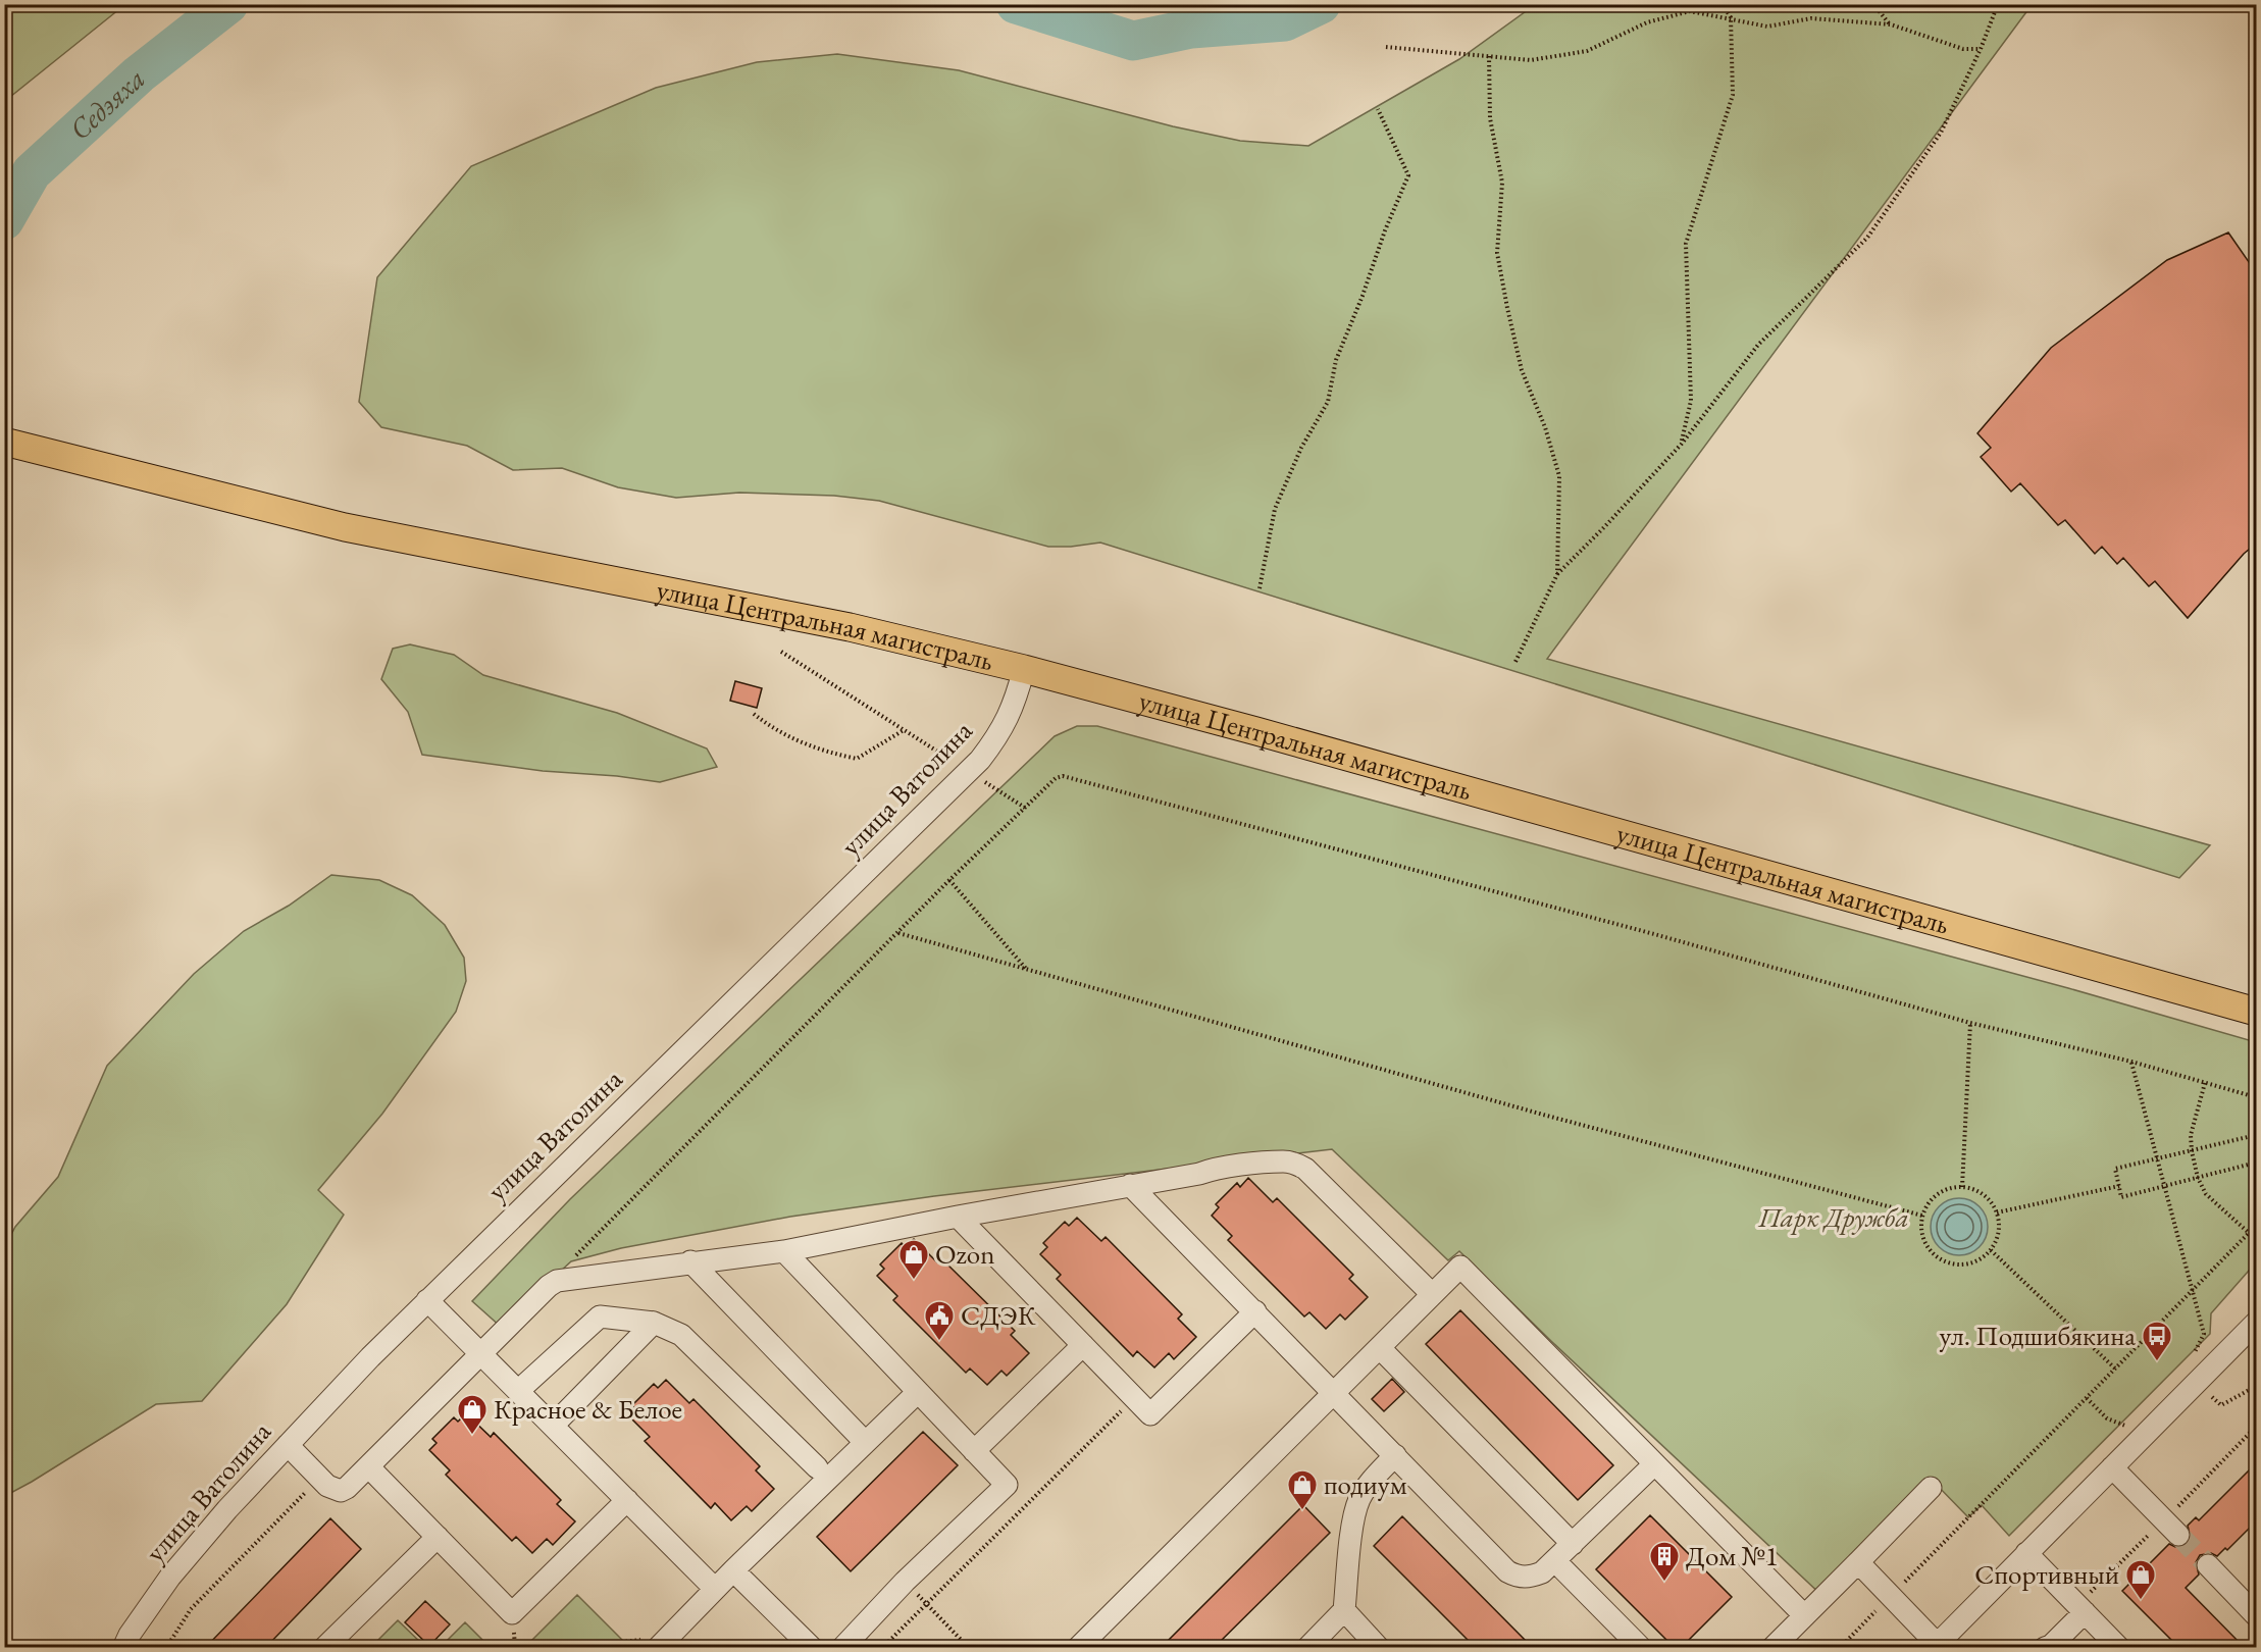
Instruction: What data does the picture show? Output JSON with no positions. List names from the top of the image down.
{
  "streets": {
    "main road": ["улица Центральная магистраль"],
    "street": ["улица Ватолина"]
  },
  "crossings": [
    ["улица Центральная магистраль", "улица Ватолина"]
  ],
  "water": ["Седэяха"],
  "parks": ["Парк Дружба"],
  "places": {
    "shop": [
      "Ozon",
      "Красное & Белое",
      "подиум",
      "Спортивный"
    ],
    "public building": ["СДЭК"],
    "bus stop": ["ул. Подшибякина"],
    "building": ["Дом №1"]
  }
}
